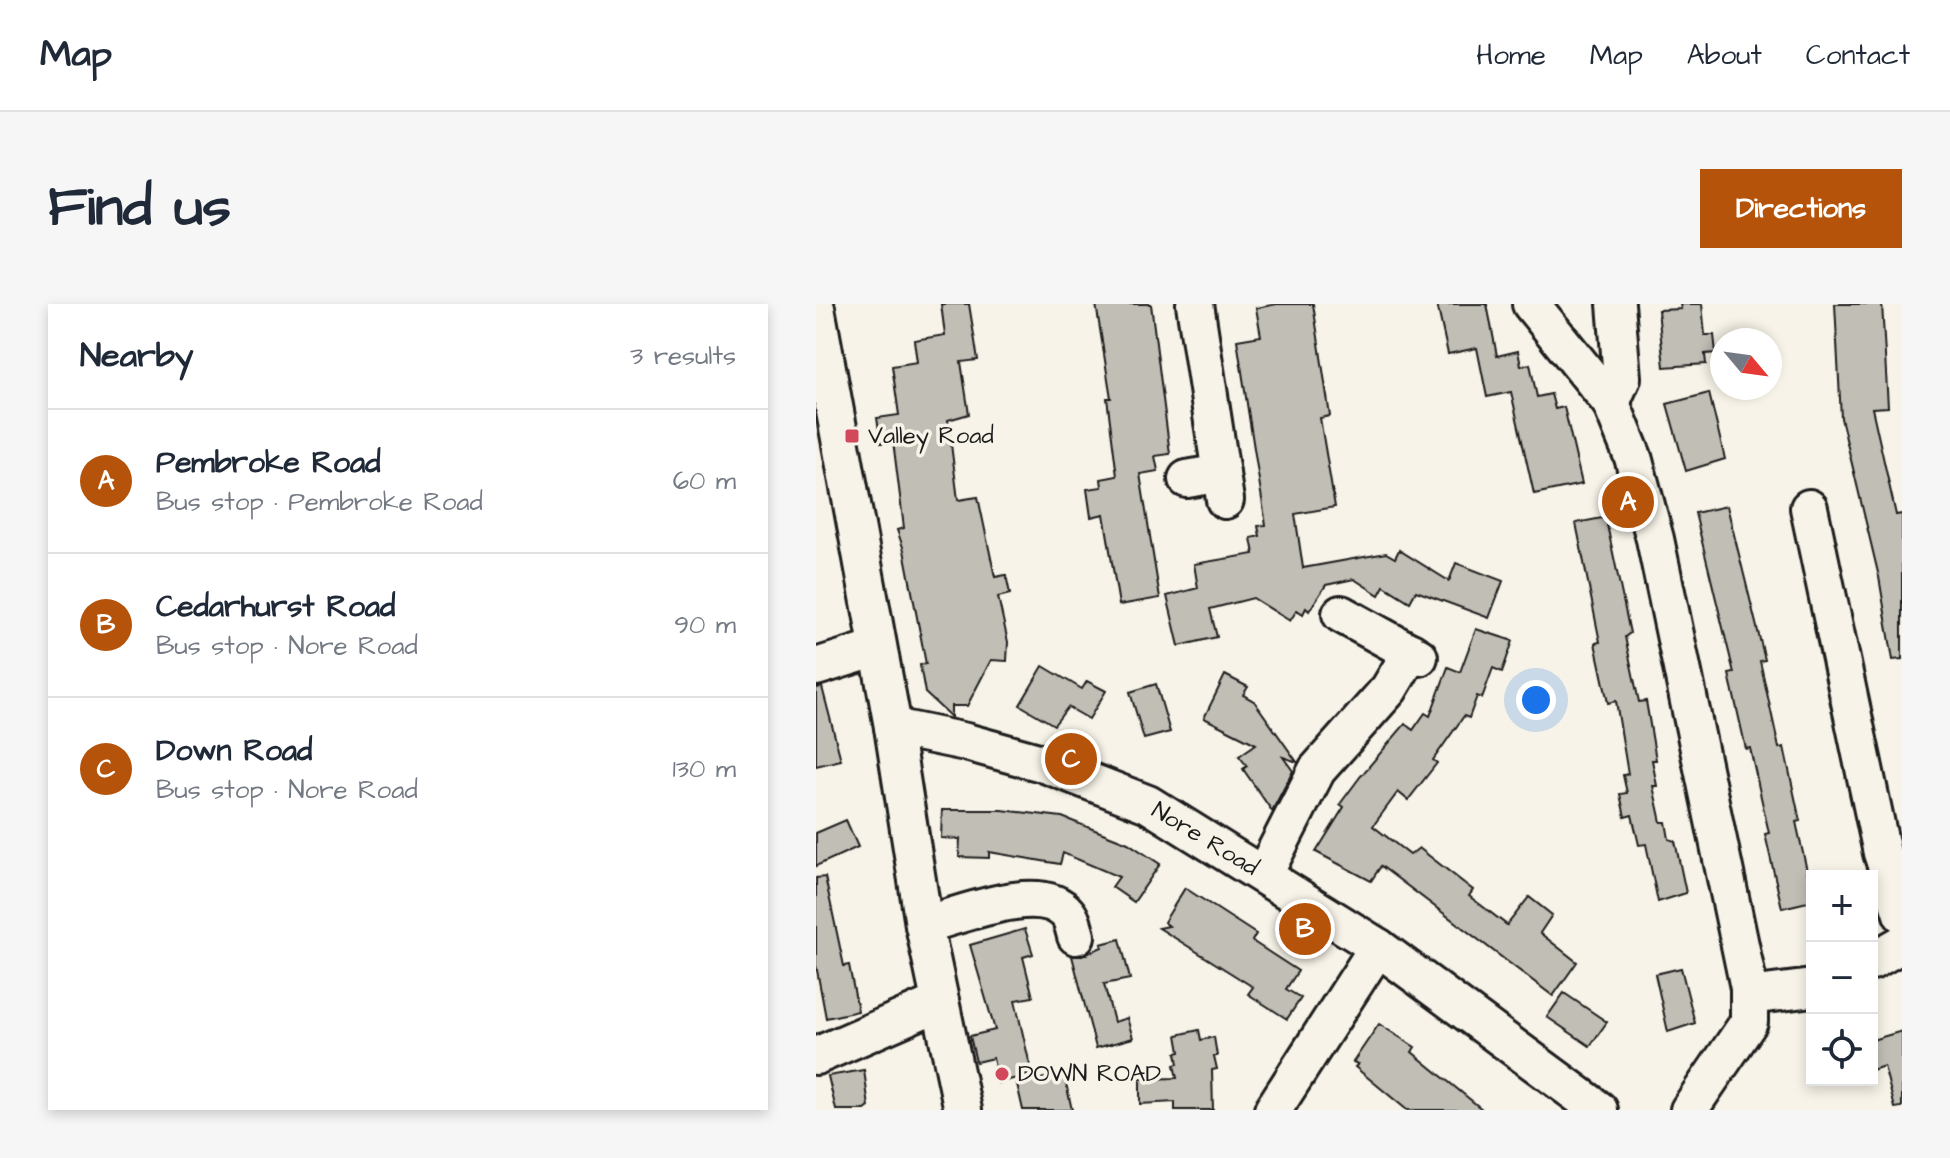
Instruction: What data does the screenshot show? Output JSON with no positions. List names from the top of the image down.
{
  "streets": {
    "street": ["Nore Road"]
  },
  "places": {
    "transit": ["Valley Road"],
    "other": ["DOWN ROAD"]
  },
  "north": "bottom right",
  "page": {
    "header": "Map",
    "nav": [
      "Home",
      "Map",
      "About",
      "Contact"
    ],
    "title": "Find us",
    "buttons": "Directions",
    "heading": ["Nearby", "3 results"],
    "list": [
      {
        "mark": "A",
        "name": "Pembroke Road",
        "note": "Bus stop · Pembroke Road",
        "value": "60 m"
      },
      {
        "mark": "B",
        "name": "Cedarhurst Road",
        "note": "Bus stop · Nore Road",
        "value": "90 m"
      },
      {
        "mark": "C",
        "name": "Down Road",
        "note": "Bus stop · Nore Road",
        "value": "130 m"
      }
    ],
    "pins": ["A", "C", "B"],
    "map_buttons": ["+", "−"]
  }
}
